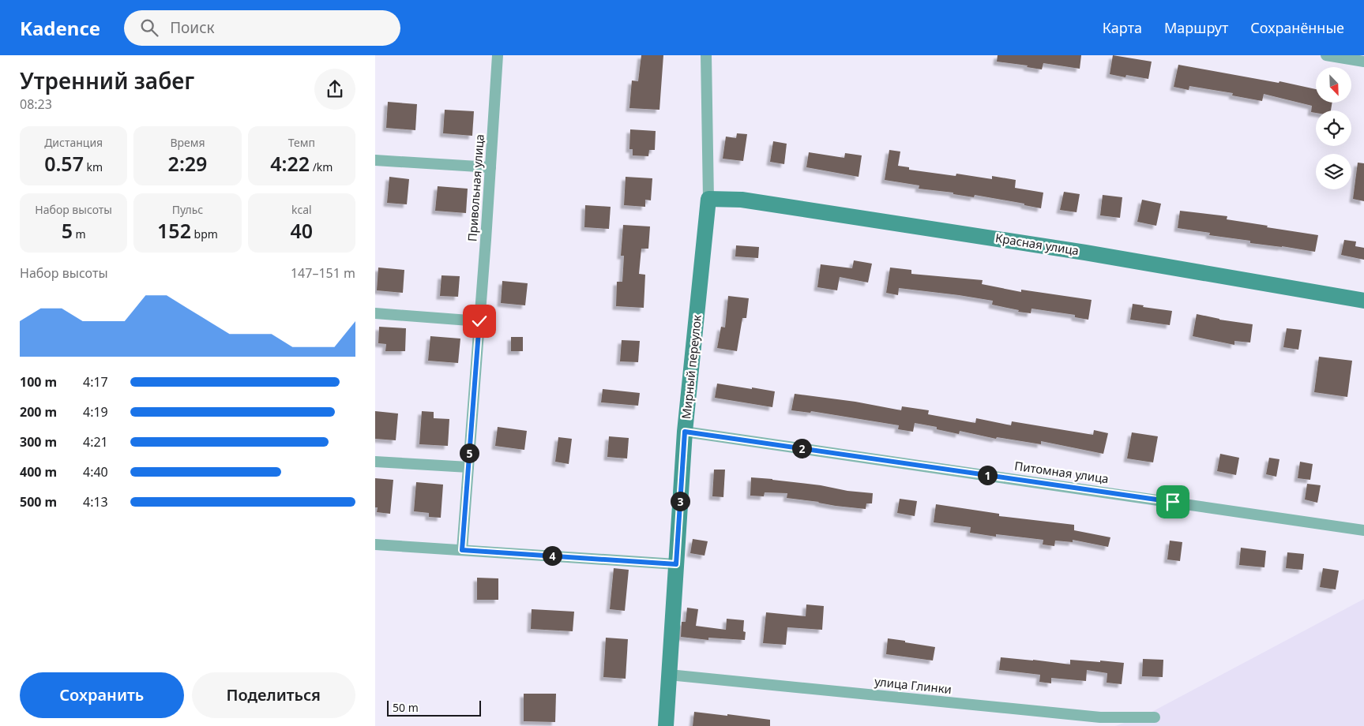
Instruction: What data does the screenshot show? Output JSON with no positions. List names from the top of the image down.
{
  "streets": {
    "street": [
      "Привольная улица",
      "Красная улица",
      "Мирный переулок",
      "Питомная улица",
      "улица Глинки"
    ]
  },
  "crossings": [
    ["Красная улица", "Мирный переулок"],
    ["Мирный переулок", "Питомная улица"],
    ["Мирный переулок", "улица Глинки"]
  ],
  "scale_bar": "50 m",
  "north": "bottom right",
  "page": {
    "header": "Kadence",
    "search": "Поиск",
    "nav": ["Карта", "Маршрут", "Сохранённые"],
    "heading": ["Утренний забег", "08:23"],
    "stats": [
      ["Дистанция", "0.57 km"],
      ["Время", "2:29"],
      ["Темп", "4:22 /km"],
      ["Набор высоты", "5 m"],
      ["Пульс", "152 bpm"],
      ["kcal", "40"]
    ],
    "chart": ["Набор высоты", "147–151 m"],
    "list": [
      {
        "name": "100 m",
        "note": "4:17"
      },
      {
        "name": "200 m",
        "note": "4:19"
      },
      {
        "name": "300 m",
        "note": "4:21"
      },
      {
        "name": "400 m",
        "note": "4:40"
      },
      {
        "name": "500 m",
        "note": "4:13"
      }
    ],
    "pins": [
      "2",
      "5",
      "1",
      "3",
      "4"
    ],
    "buttons": ["Сохранить", "Поделиться"],
    "scale": "50 m"
  }
}
